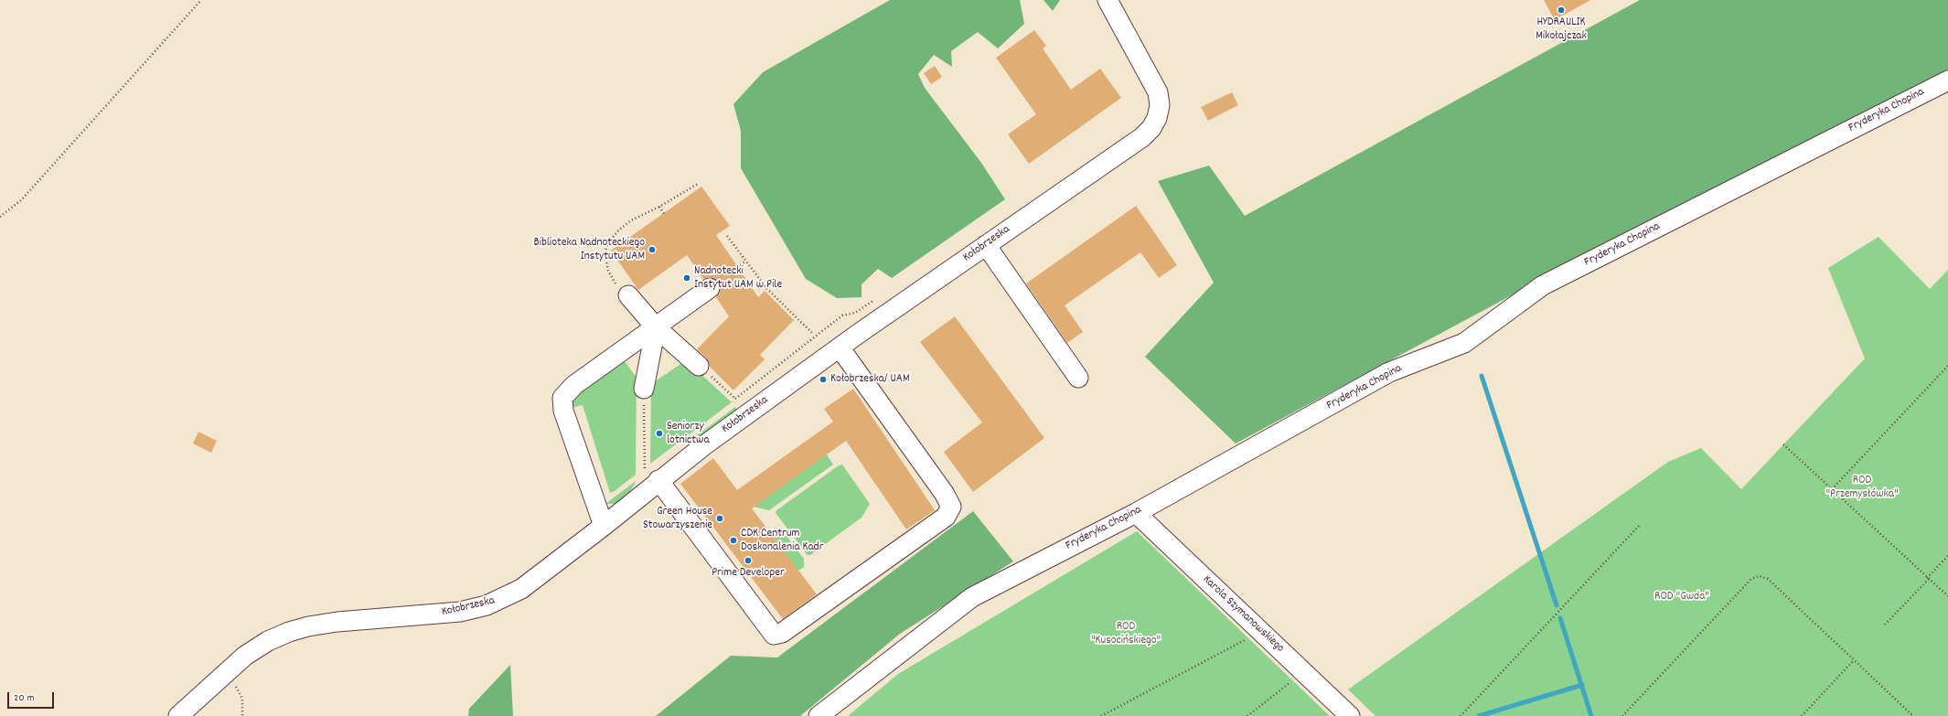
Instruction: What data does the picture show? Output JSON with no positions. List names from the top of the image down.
{
  "streets": {
    "street": ["Fryderyka Chopina", "Kołobrzeska", "Karola Szymanowskiego"]
  },
  "crossings": [
    ["Fryderyka Chopina", "Karola Szymanowskiego"]
  ],
  "parks": ["ROD \"Przemysłówka\"", "ROD \"Gwda\"", "ROD \"Kusocińskiego\""],
  "places": [
    "HYDRAULIK Mikołajczak",
    "Biblioteka Nadnoteckiego Instytutu UAM",
    "Nadnotecki Instytut UAM w Pile",
    "Kołobrzeska/ UAM",
    "Seniorzy lotnictwa",
    "Green House Stowarzyszenie",
    "CDK Centrum Doskonalenia Kadr",
    "Prime Developer"
  ],
  "scale_bar": "20 m"
}
